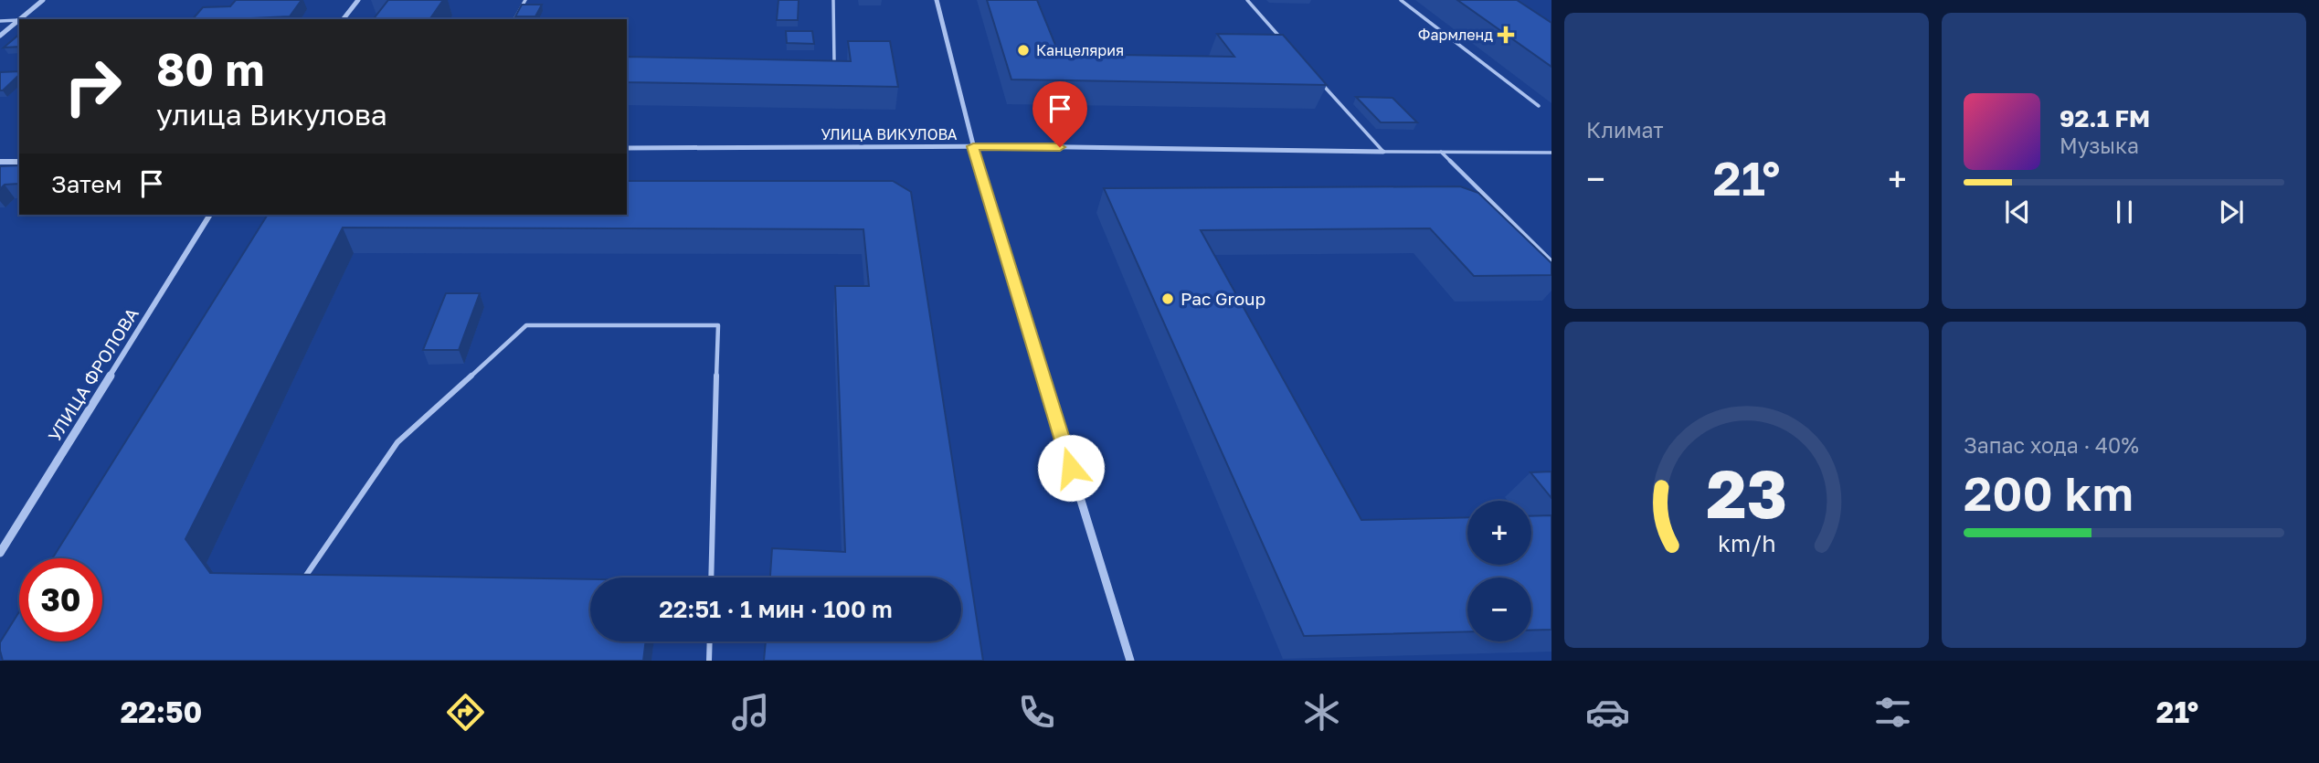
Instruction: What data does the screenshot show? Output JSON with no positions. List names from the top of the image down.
{
  "streets": {
    "street": ["УЛИЦА ВИКУЛОВА", "УЛИЦА ФРОЛОВА"]
  },
  "places": {
    "health": ["Фармленд"],
    "other": ["Канцелярия", "Pac Group"]
  },
  "page": {
    "tile": [
      "Климат",
      ["Запас хода · 40%", "200 km"]
    ],
    "turn": ["80 m", "улица Викулова"],
    "song": ["92.1 FM", "Музыка"],
    "heat": ["−", "21°", "+"],
    "then": "Затем",
    "map_buttons": ["+", "−"],
    "limit": "30",
    "trip": "22:51 · 1 мин · 100 m",
    "tabs": ["22:50", "21°"],
    "gauge": ["23", "km/h"]
  }
}
